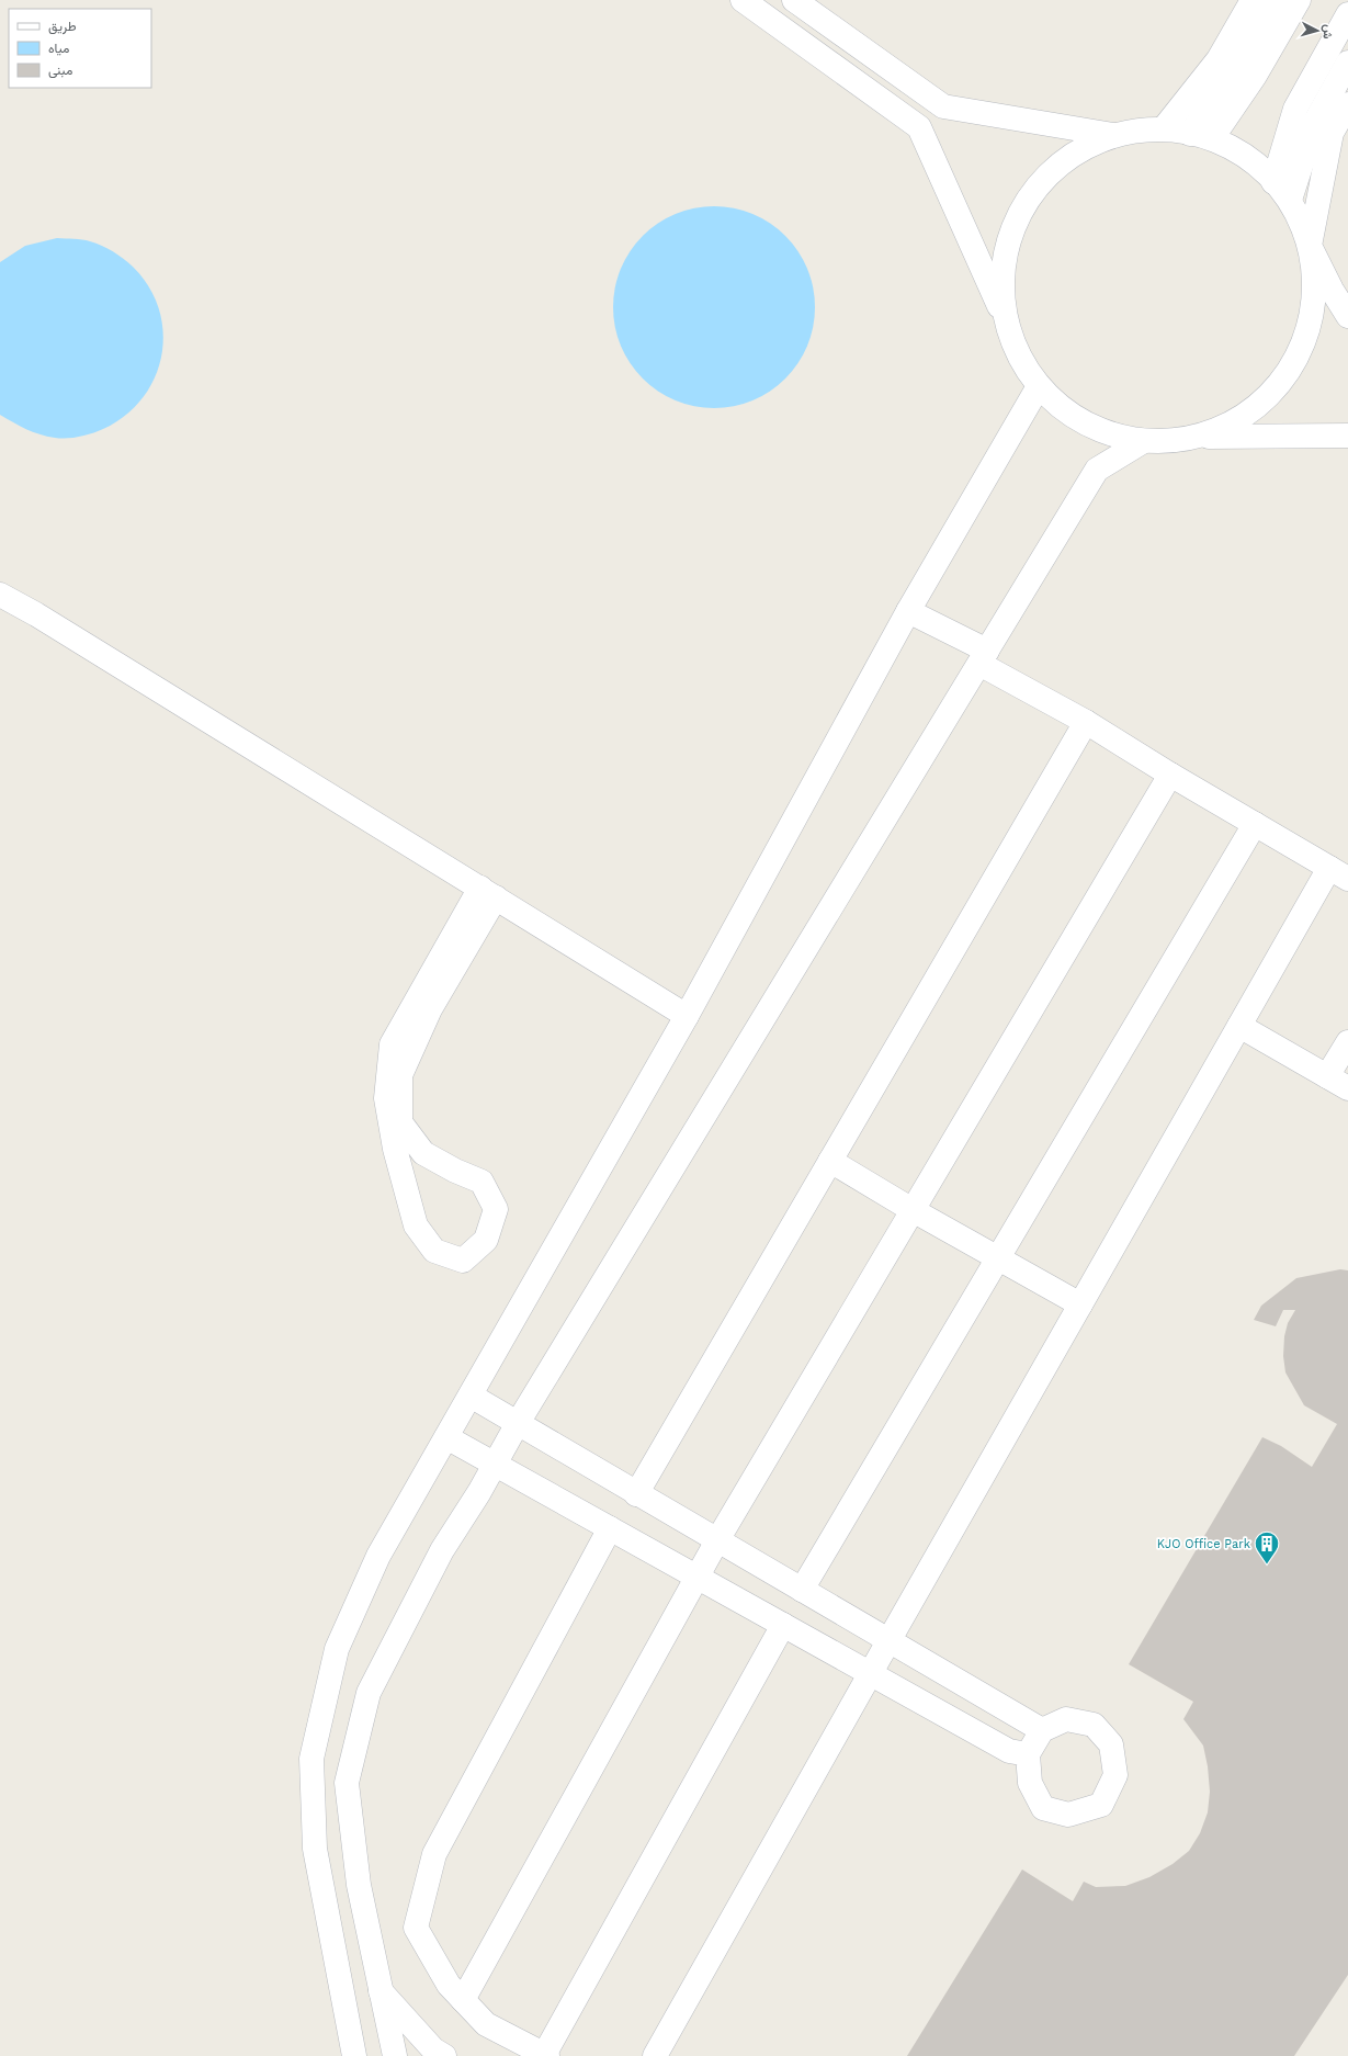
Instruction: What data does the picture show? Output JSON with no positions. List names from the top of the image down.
{
  "places": {
    "building": ["KJO Office Park"]
  },
  "legend": ["طريق", "مياه", "مبنى"],
  "north": "right"
}
